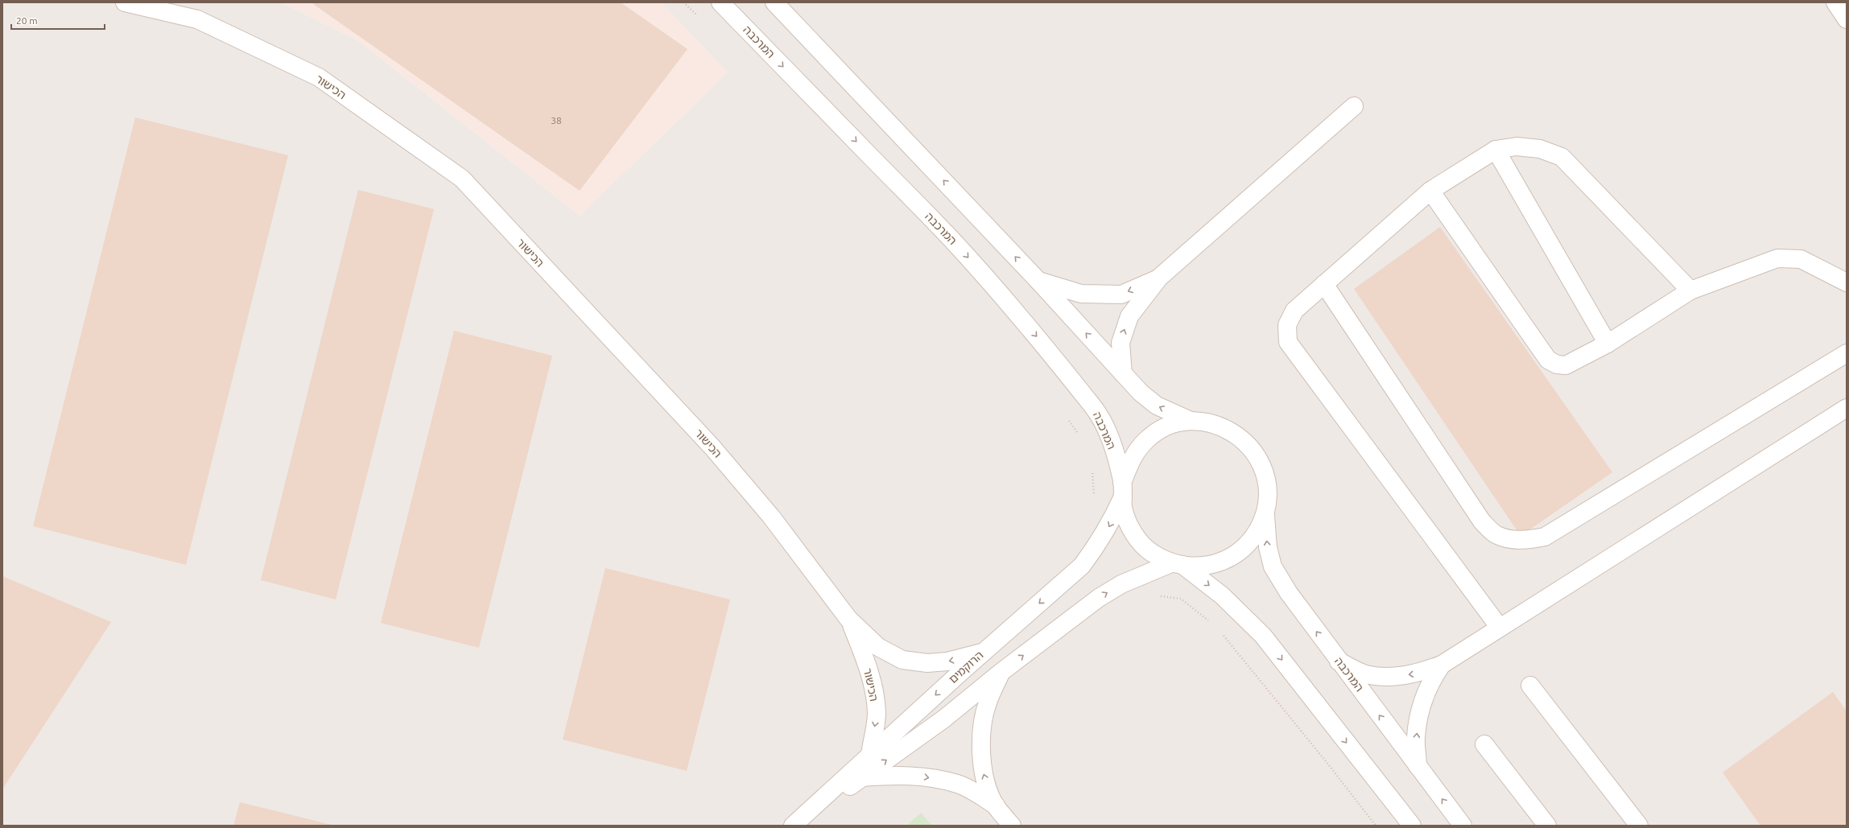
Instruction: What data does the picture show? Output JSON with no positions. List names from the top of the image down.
{
  "streets": {
    "street": ["המרכבה", "הכישור", "הרוקמים"]
  },
  "crossings": [
    ["המרכבה", "הרוקמים"],
    ["הכישור", "הרוקמים"]
  ],
  "house_numbers": ["38"],
  "scale_bar": "20 m"
}
